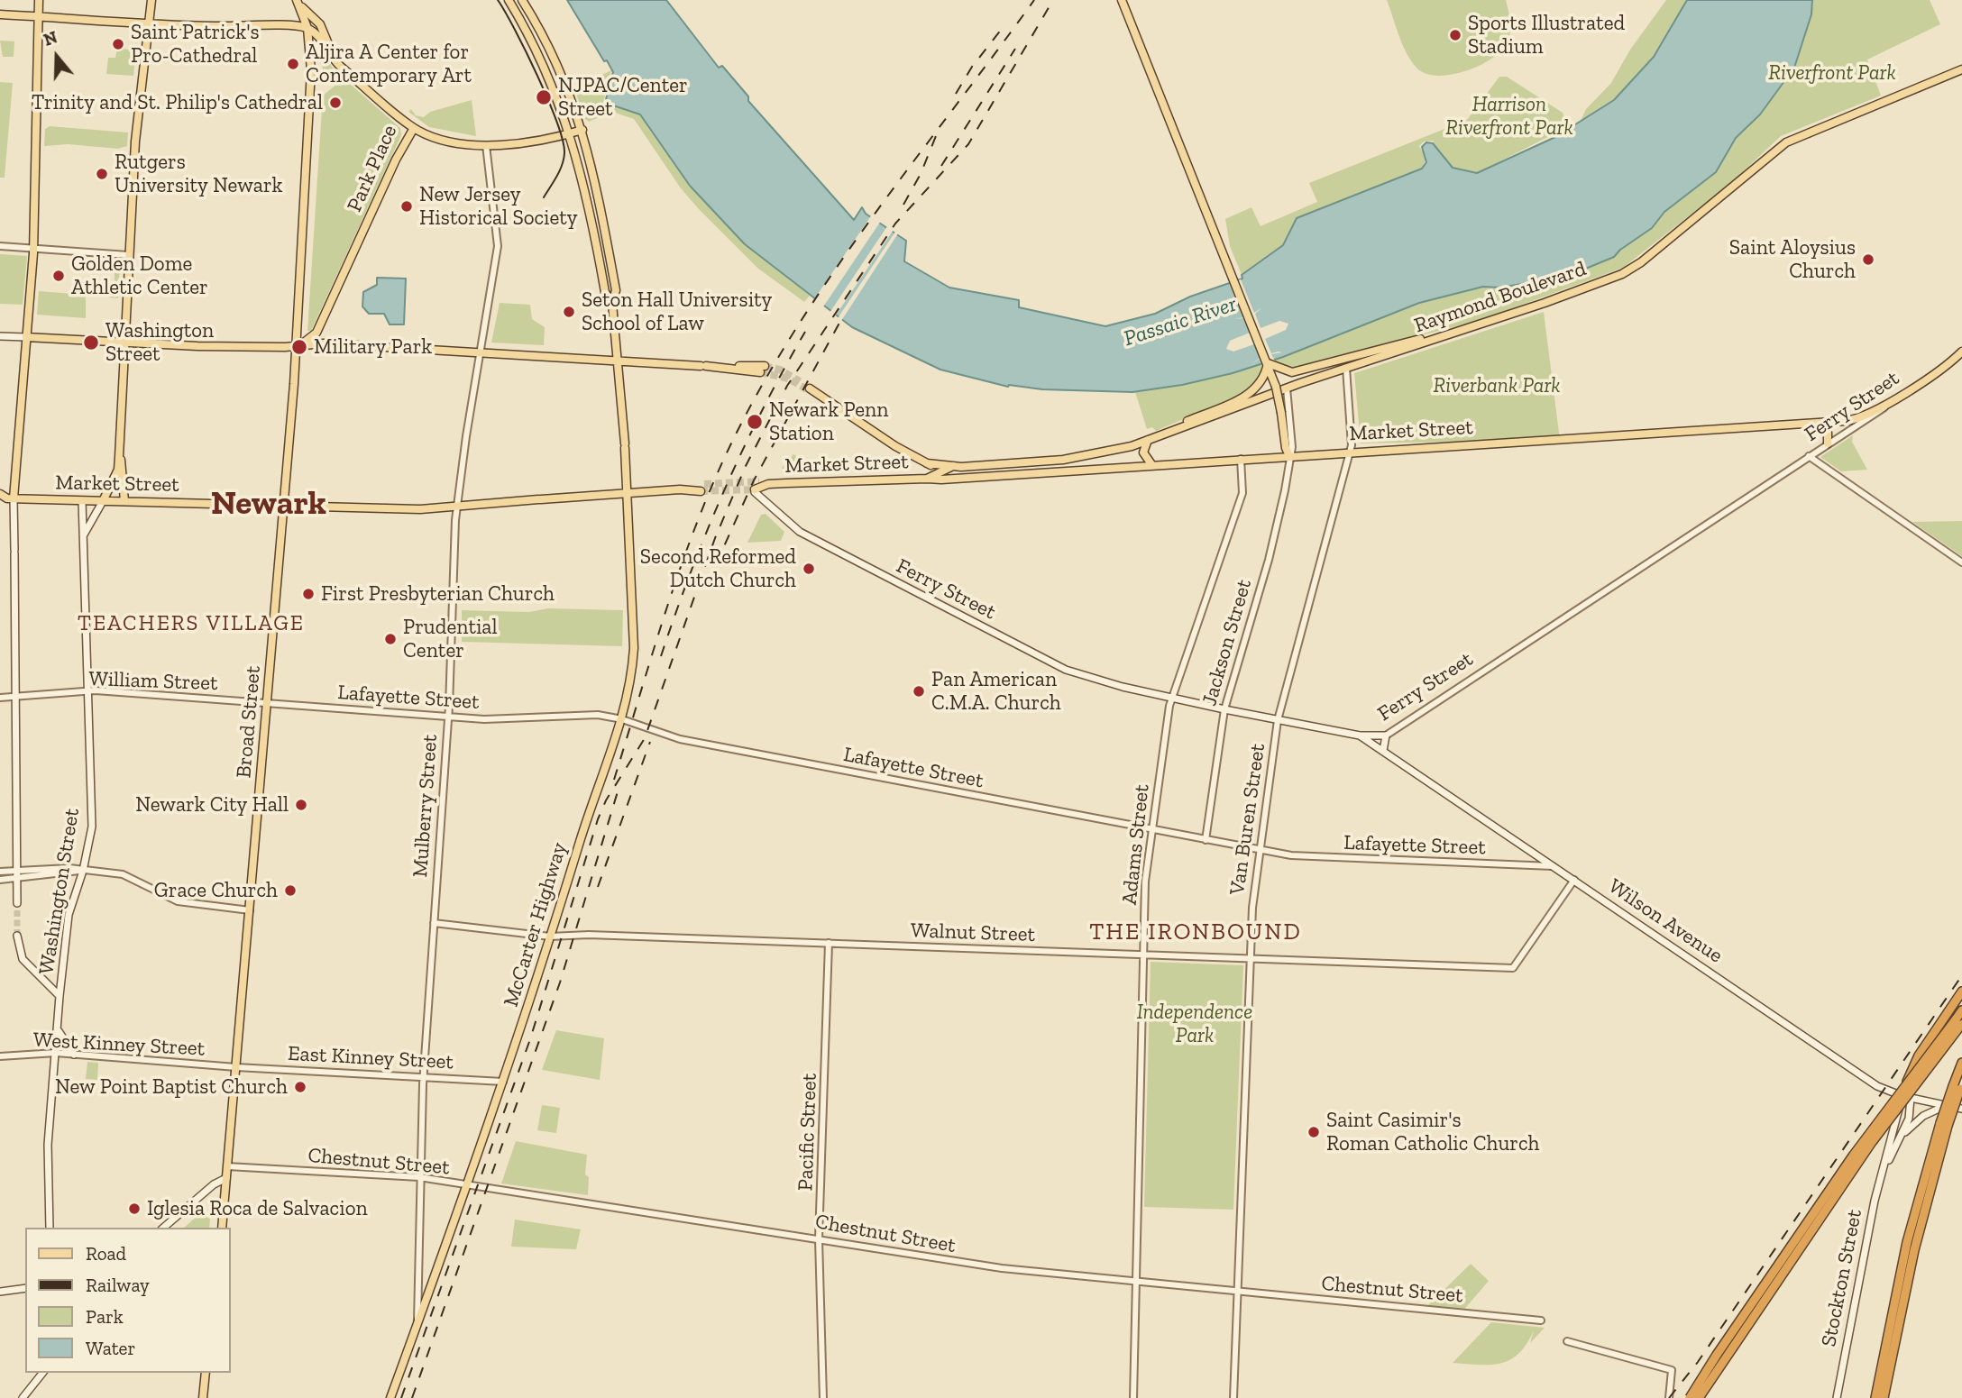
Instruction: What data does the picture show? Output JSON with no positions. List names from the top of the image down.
{
  "streets": {
    "main road": [
      "Park Place",
      "Raymond Boulevard",
      "Ferry Street",
      "Market Street",
      "Jackson Street",
      "Broad Street",
      "Washington Street",
      "Wilson Avenue",
      "McCarter Highway",
      "Stockton Street"
    ],
    "street": [
      "William Street",
      "Lafayette Street",
      "Mulberry Street",
      "Van Buren Street",
      "Adams Street",
      "Walnut Street",
      "West Kinney Street",
      "East Kinney Street",
      "Pacific Street",
      "Chestnut Street"
    ]
  },
  "crossings": [
    ["Park Place", "Broad Street"],
    ["Raymond Boulevard", "Market Street"],
    ["Raymond Boulevard", "Jackson Street"],
    ["Raymond Boulevard", "Van Buren Street"],
    ["Ferry Street", "Market Street"],
    ["Ferry Street", "Jackson Street"],
    ["Ferry Street", "Van Buren Street"],
    ["Ferry Street", "Adams Street"],
    ["Ferry Street", "Wilson Avenue"],
    ["Market Street", "Jackson Street"],
    ["Market Street", "Broad Street"],
    ["Market Street", "Mulberry Street"],
    ["Market Street", "Van Buren Street"],
    ["Market Street", "Adams Street"],
    ["Market Street", "Washington Street"],
    ["Market Street", "McCarter Highway"],
    ["Jackson Street", "Lafayette Street"],
    ["William Street", "Lafayette Street"],
    ["William Street", "Broad Street"],
    ["William Street", "Washington Street"],
    ["Lafayette Street", "Broad Street"],
    ["Lafayette Street", "Mulberry Street"],
    ["Lafayette Street", "Van Buren Street"],
    ["Lafayette Street", "Adams Street"],
    ["Lafayette Street", "Wilson Avenue"],
    ["Lafayette Street", "McCarter Highway"],
    ["Broad Street", "West Kinney Street"],
    ["Broad Street", "East Kinney Street"],
    ["Broad Street", "Chestnut Street"],
    ["Mulberry Street", "McCarter Highway"],
    ["Mulberry Street", "Walnut Street"],
    ["Mulberry Street", "East Kinney Street"],
    ["Mulberry Street", "Chestnut Street"],
    ["Van Buren Street", "Walnut Street"],
    ["Van Buren Street", "Chestnut Street"],
    ["Adams Street", "Walnut Street"],
    ["Adams Street", "Chestnut Street"],
    ["Washington Street", "West Kinney Street"],
    ["Wilson Avenue", "Walnut Street"],
    ["Wilson Avenue", "Stockton Street"],
    ["McCarter Highway", "Walnut Street"],
    ["McCarter Highway", "East Kinney Street"],
    ["McCarter Highway", "Chestnut Street"],
    ["Walnut Street", "Pacific Street"],
    ["West Kinney Street", "East Kinney Street"],
    ["Pacific Street", "Chestnut Street"]
  ],
  "districts": ["Newark", "TEACHERS VILLAGE", "THE IRONBOUND"],
  "water": ["Passaic River"],
  "parks": [
    "Riverfront Park",
    "Harrison Riverfront Park",
    "Riverbank Park",
    "Independence Park"
  ],
  "places": [
    "Sports Illustrated Stadium",
    "Saint Patrick's Pro-Cathedral",
    "Aljira A Center for Contemporary Art",
    "NJPAC/Center Street",
    "Trinity and St. Philip's Cathedral",
    "Rutgers University Newark",
    "New Jersey Historical Society",
    "Saint Aloysius Church",
    "Golden Dome Athletic Center",
    "Seton Hall University School of Law",
    "Washington Street",
    "Military Park",
    "Newark Penn Station",
    "Second Reformed Dutch Church",
    "First Presbyterian Church",
    "Prudential Center",
    "Pan American C.M.A. Church",
    "Newark City Hall",
    "Grace Church",
    "New Point Baptist Church",
    "Saint Casimir's Roman Catholic Church",
    "Iglesia Roca de Salvacion"
  ],
  "legend": [
    "Road",
    "Railway",
    "Park",
    "Water"
  ],
  "north": "top"
}
